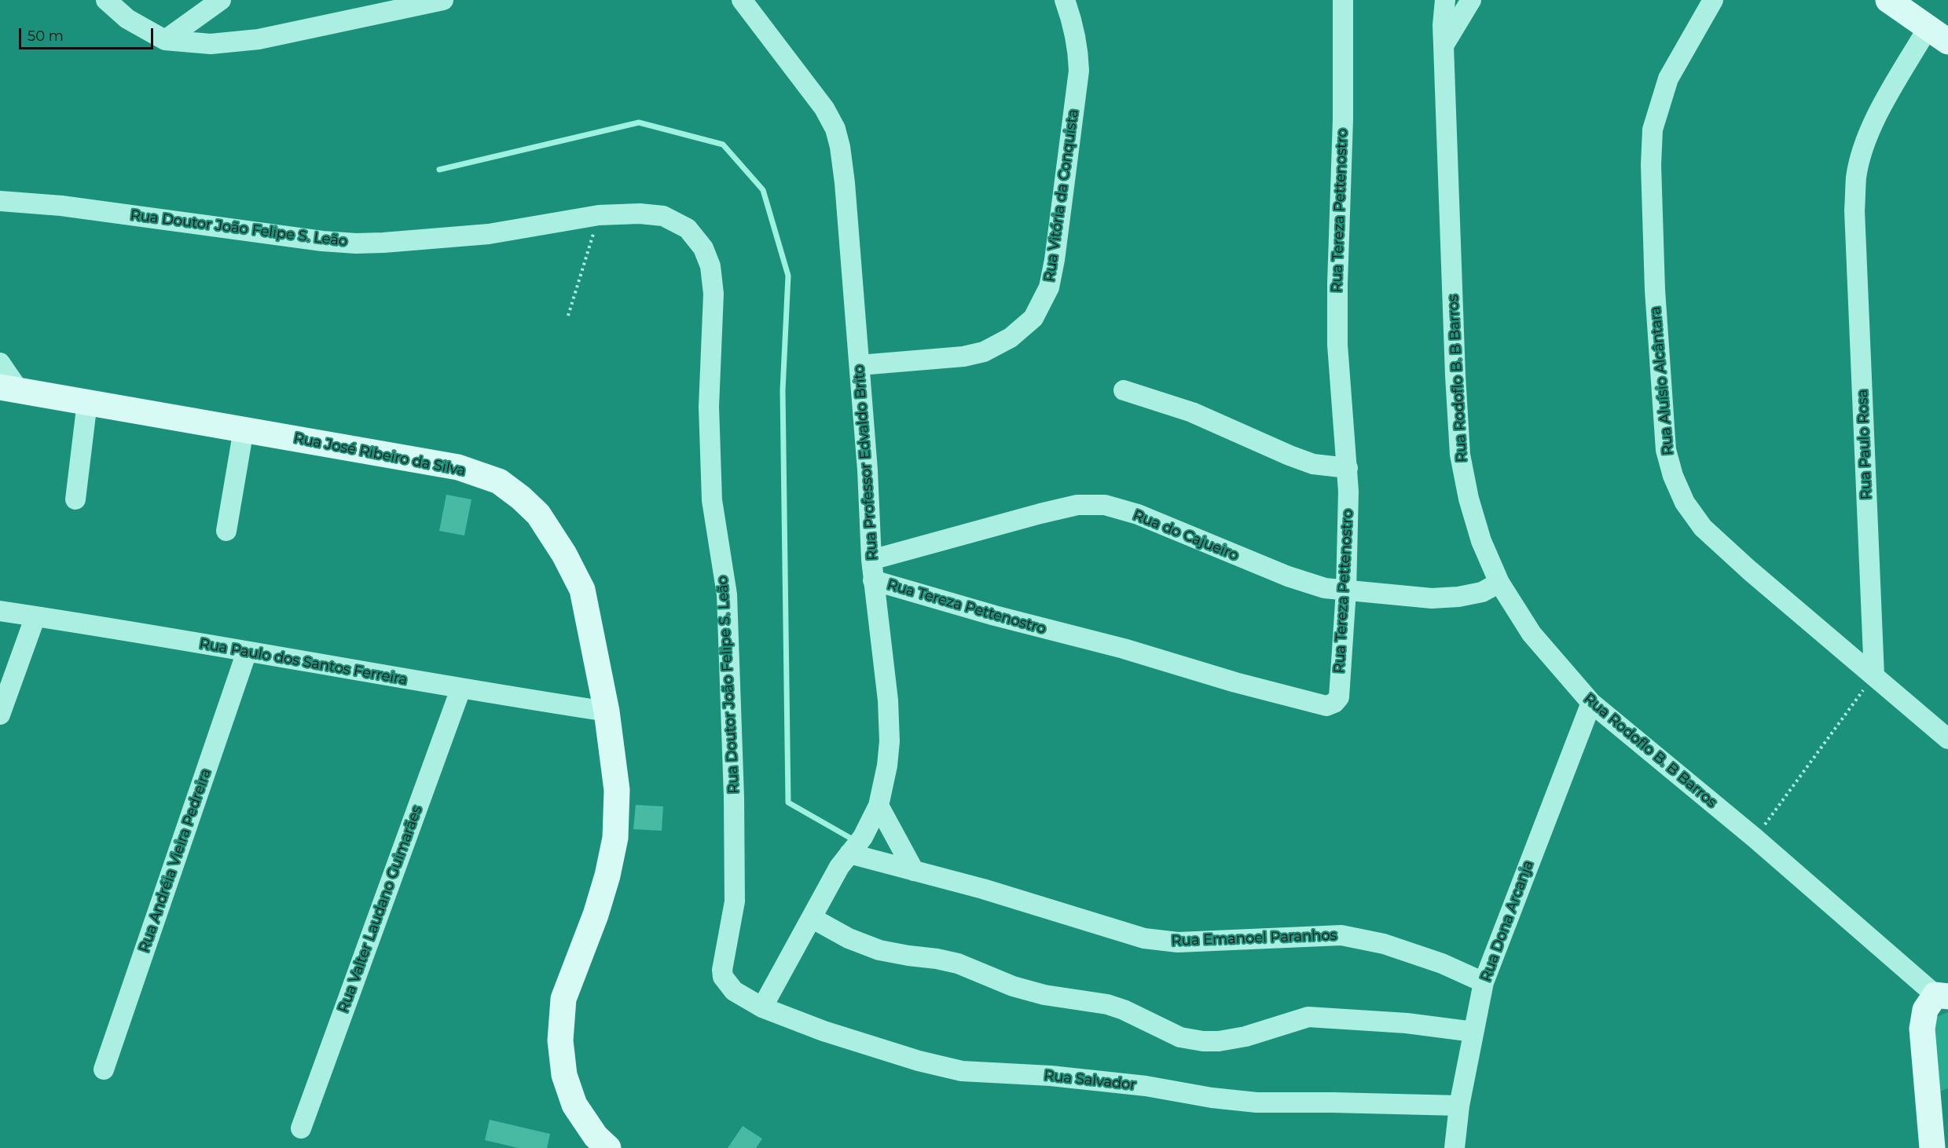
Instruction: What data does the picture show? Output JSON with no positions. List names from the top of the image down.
{
  "streets": {
    "street": [
      "Rua Vitória da Conquista",
      "Rua Tereza Pettenostro",
      "Rua Doutor João Felipe S. Leão",
      "Rua Rodoflo B. B Barros",
      "Rua Aluísio Alcântara",
      "Rua Paulo Rosa",
      "Rua José Ribeiro da Silva",
      "Rua Professor Edvaldo Brito",
      "Rua do Cajueiro",
      "Rua Paulo dos Santos Ferreira",
      "Rua Andréia Vieira Pedreira",
      "Rua Valter Laudano Guimarães",
      "Rua Dona Arcanja",
      "Rua Emanoel Paranhos",
      "Rua Salvador"
    ]
  },
  "crossings": [
    ["Rua Vitória da Conquista", "Rua Professor Edvaldo Brito"],
    ["Rua Tereza Pettenostro", "Rua Professor Edvaldo Brito"],
    ["Rua Tereza Pettenostro", "Rua do Cajueiro"],
    ["Rua Doutor João Felipe S. Leão", "Rua Salvador"],
    ["Rua Rodoflo B. B Barros", "Rua do Cajueiro"],
    ["Rua Rodoflo B. B Barros", "Rua Dona Arcanja"],
    ["Rua Aluísio Alcântara", "Rua Paulo Rosa"],
    ["Rua José Ribeiro da Silva", "Rua Paulo dos Santos Ferreira"],
    ["Rua Professor Edvaldo Brito", "Rua do Cajueiro"],
    ["Rua Professor Edvaldo Brito", "Rua Emanoel Paranhos"],
    ["Rua Professor Edvaldo Brito", "Rua Salvador"],
    ["Rua Paulo dos Santos Ferreira", "Rua Andréia Vieira Pedreira"],
    ["Rua Paulo dos Santos Ferreira", "Rua Valter Laudano Guimarães"],
    ["Rua Dona Arcanja", "Rua Emanoel Paranhos"],
    ["Rua Dona Arcanja", "Rua Salvador"]
  ],
  "scale_bar": "50 m"
}
